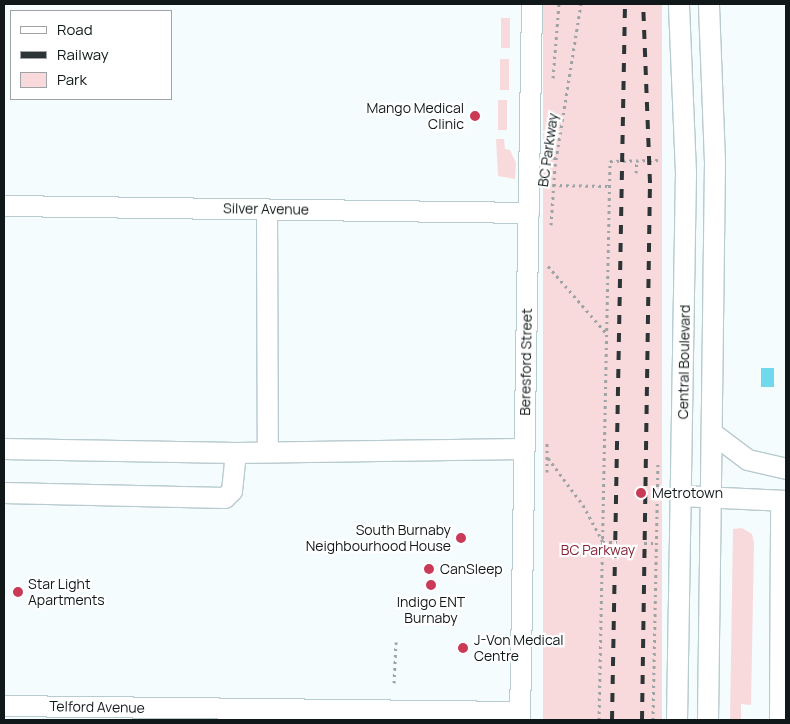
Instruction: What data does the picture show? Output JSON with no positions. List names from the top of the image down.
{
  "streets": {
    "street": [
      "Silver Avenue",
      "Beresford Street",
      "Central Boulevard",
      "Telford Avenue"
    ],
    "path": ["BC Parkway"]
  },
  "crossings": [
    ["Silver Avenue", "Beresford Street"],
    ["Beresford Street", "Telford Avenue"]
  ],
  "parks": ["BC Parkway"],
  "places": [
    "Mango Medical Clinic",
    "Metrotown",
    "South Burnaby Neighbourhood House",
    "CanSleep",
    "Indigo ENT Burnaby",
    "Star Light Apartments",
    "J-Von Medical Centre"
  ],
  "legend": ["Road", "Railway", "Park"]
}
